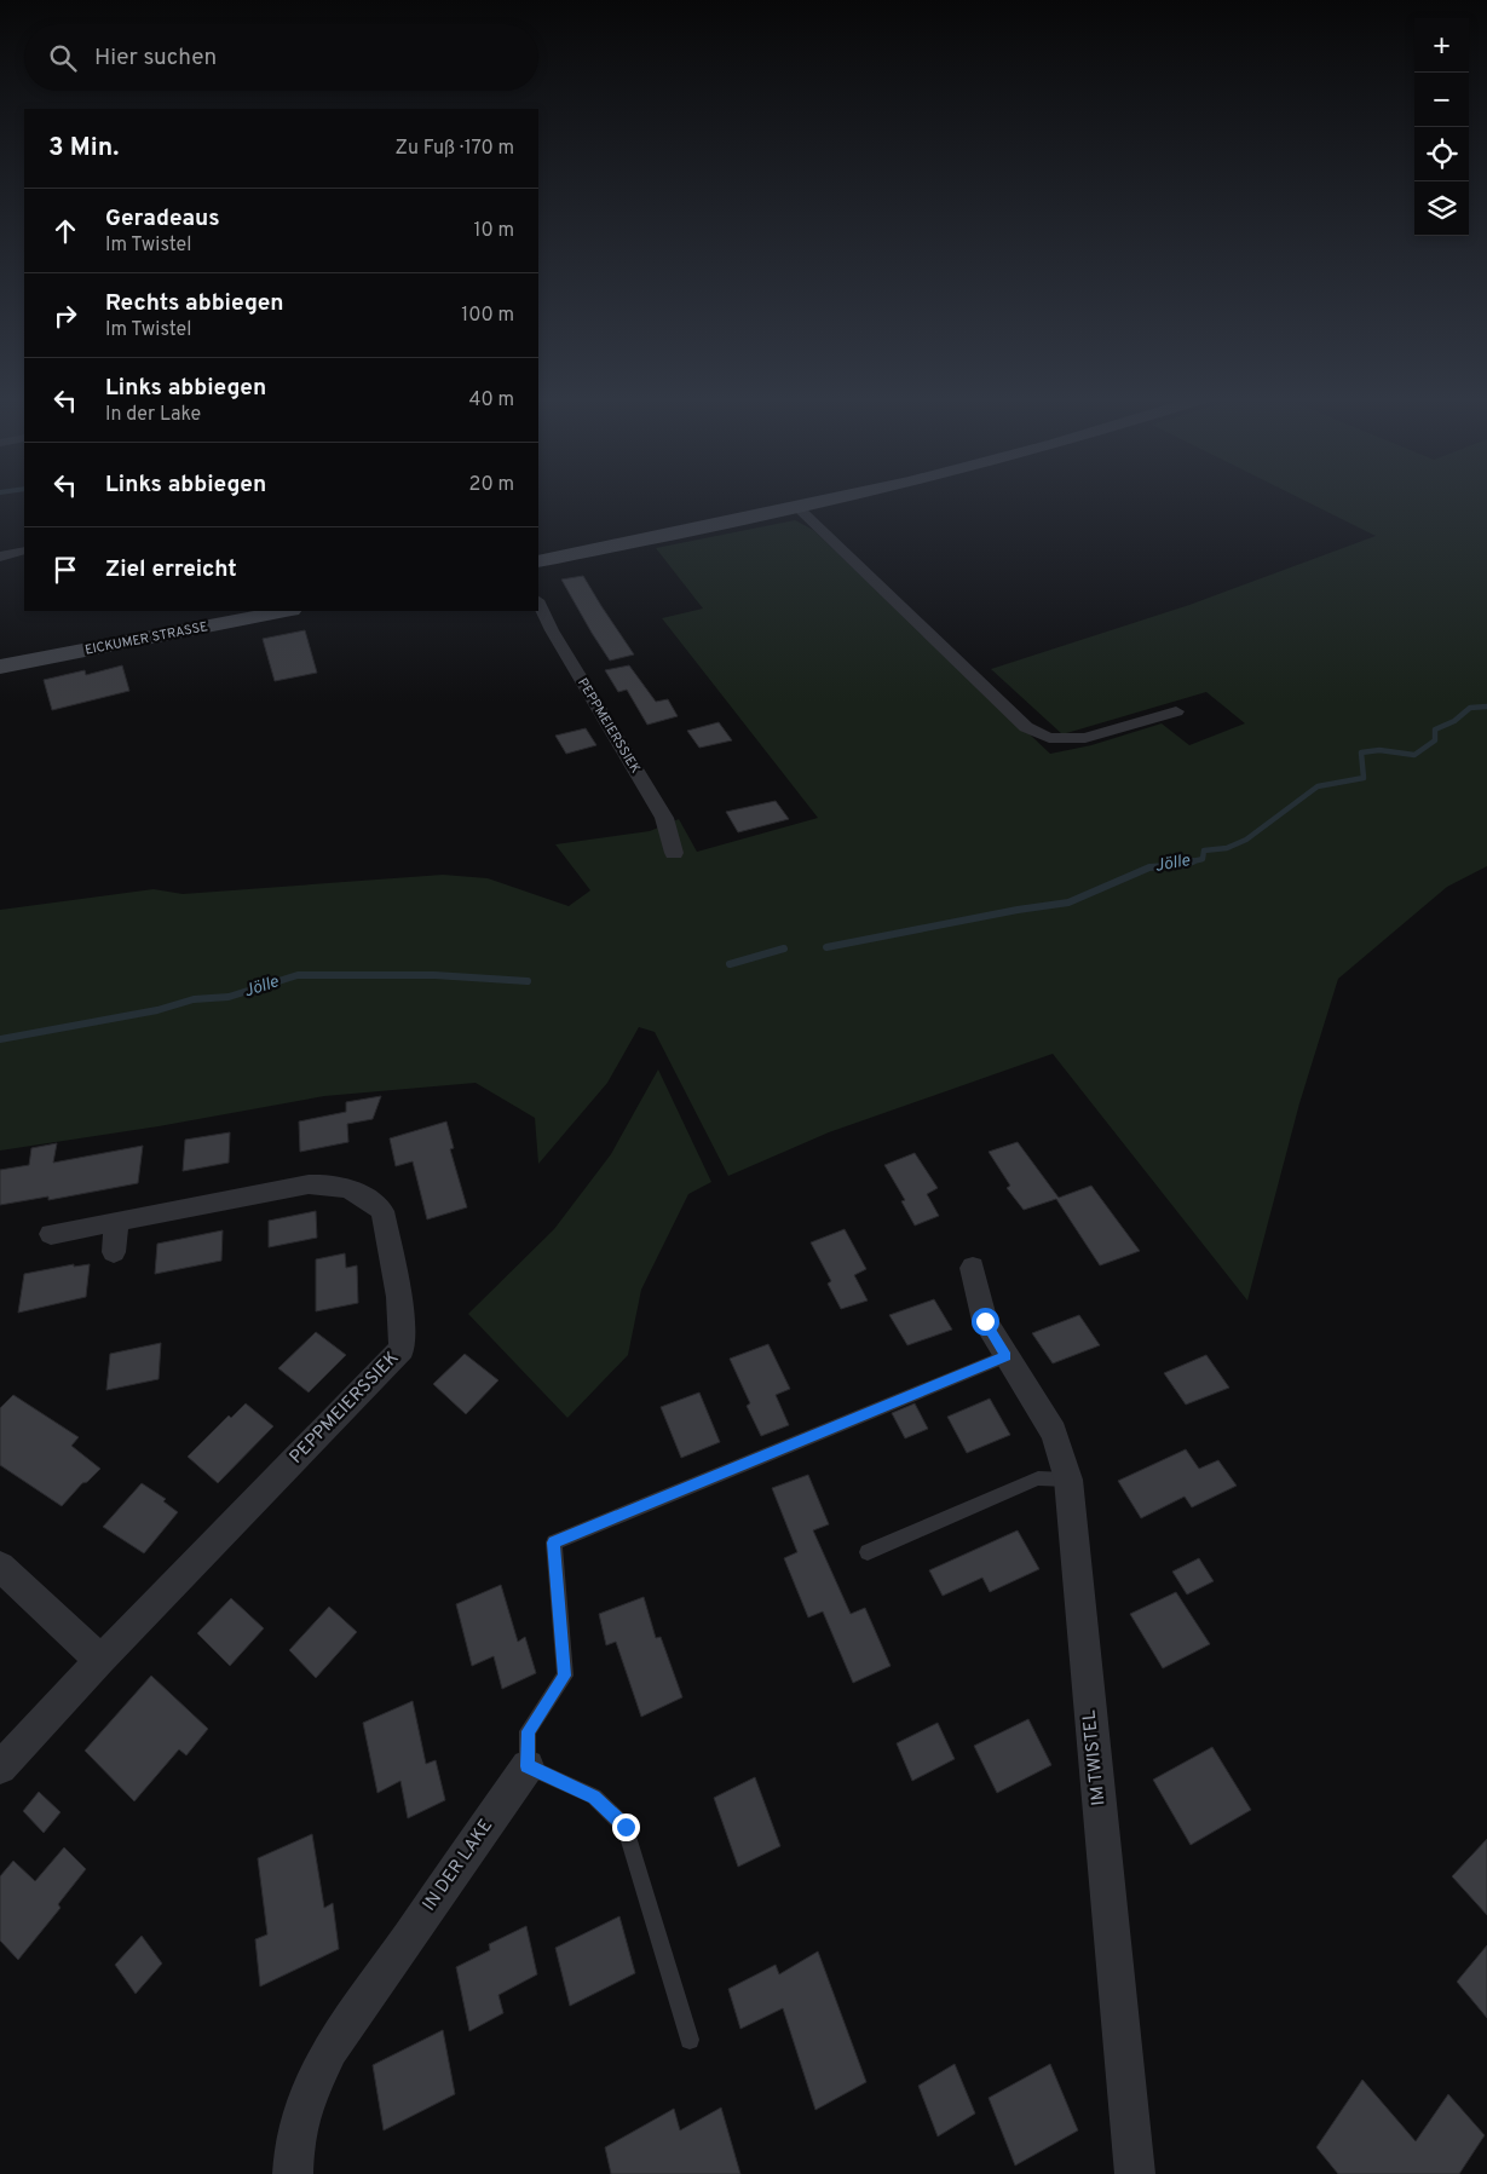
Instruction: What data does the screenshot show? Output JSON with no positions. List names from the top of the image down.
{
  "streets": {
    "main road": ["EICKUMER STRASSE"],
    "street": ["PEPPMEIERSSIEK", "IM TWISTEL", "IN DER LAKE"]
  },
  "water": ["Jölle"],
  "page": {
    "map_buttons": ["+", "−"],
    "search": "Hier suchen",
    "heading": ["3 Min.", "Zu Fuß · 170 m"],
    "list": [
      ["Geradeaus", "Im Twistel", "10 m"],
      ["Rechts abbiegen", "Im Twistel", "100 m"],
      ["Links abbiegen", "In der Lake", "40 m"],
      ["Links abbiegen", "20 m"],
      "Ziel erreicht"
    ]
  }
}
